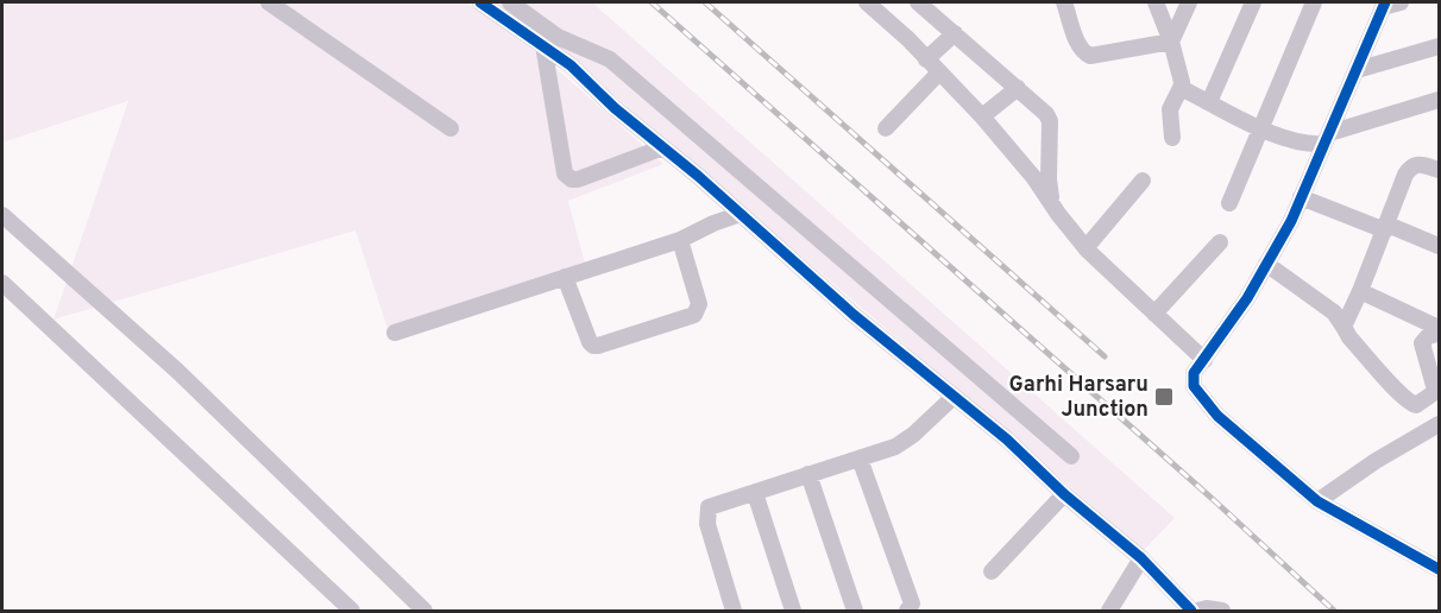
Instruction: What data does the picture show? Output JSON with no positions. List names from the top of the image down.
{
  "places": {
    "transit": ["Garhi Harsaru Junction"]
  }
}
